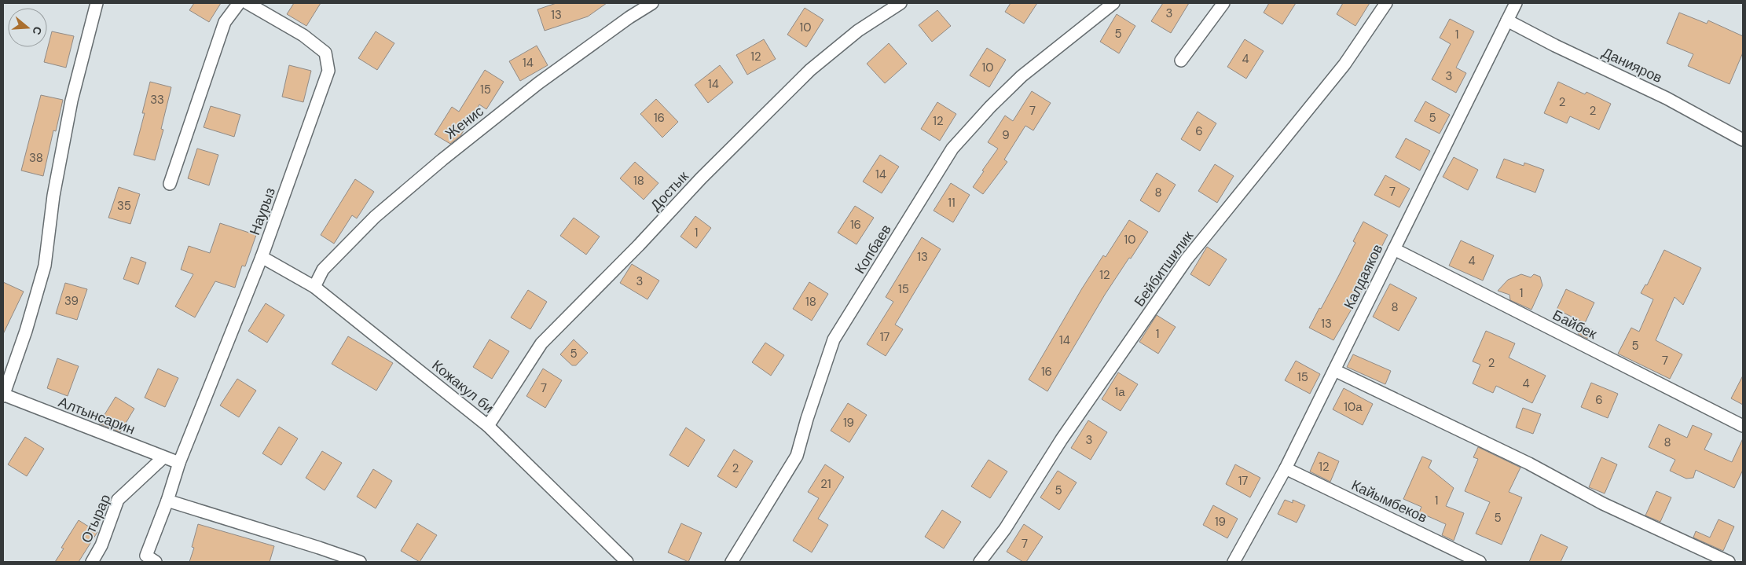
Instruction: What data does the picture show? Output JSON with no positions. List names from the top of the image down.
{
  "streets": {
    "street": [
      "Данияров",
      "Женис",
      "Достык",
      "Наурыз",
      "Копбаев",
      "Бейбитшилик",
      "Калдаяков",
      "Байбек",
      "Кожакул би",
      "Алтынсарин",
      "Кайымбеков",
      "Отырар"
    ]
  },
  "crossings": [
    ["Данияров", "Калдаяков"],
    ["Женис", "Кожакул би"],
    ["Достык", "Кожакул би"],
    ["Наурыз", "Кожакул би"],
    ["Наурыз", "Алтынсарин"],
    ["Калдаяков", "Байбек"],
    ["Калдаяков", "Кайымбеков"],
    ["Алтынсарин", "Отырар"]
  ],
  "house_numbers": [
    "3",
    "13",
    "10",
    "5",
    "1",
    "12",
    "4",
    "14",
    "10",
    "3",
    "14",
    "15",
    "33",
    "2",
    "7",
    "2",
    "16",
    "5",
    "12",
    "6",
    "9",
    "38",
    "14",
    "18",
    "7",
    "8",
    "11",
    "35",
    "16",
    "1",
    "10",
    "13",
    "4",
    "12",
    "3",
    "15",
    "1",
    "39",
    "18",
    "8",
    "13",
    "1",
    "17",
    "14",
    "5",
    "5",
    "7",
    "2",
    "16",
    "15",
    "4",
    "7",
    "1а",
    "6",
    "10а",
    "19",
    "3",
    "8",
    "12",
    "2",
    "17",
    "21",
    "5",
    "1",
    "5",
    "19",
    "7"
  ],
  "north": "right"
}
